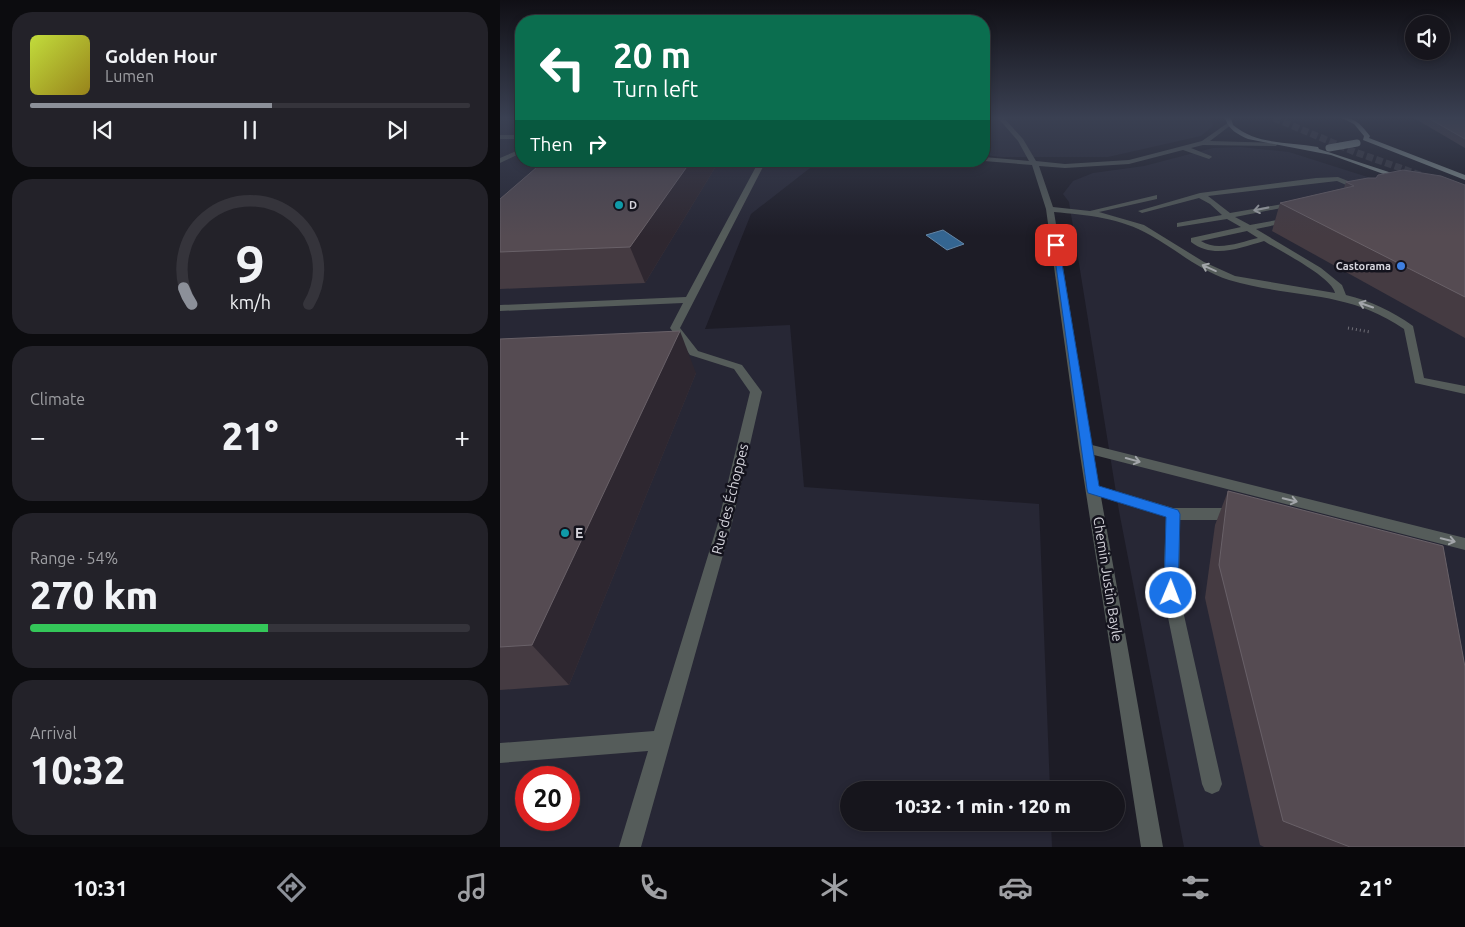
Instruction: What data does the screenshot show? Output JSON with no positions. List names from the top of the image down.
{
  "streets": {
    "street": ["Rue des Échoppes", "Chemin Justin Bayle"]
  },
  "places": ["D", "Castorama", "E"],
  "page": {
    "turn": ["20 m", "Turn left"],
    "song": ["Golden Hour", "Lumen"],
    "then": "Then",
    "tile": [
      "Climate",
      ["Range · 54%", "270 km"],
      ["Arrival", "10:32"]
    ],
    "heat": ["−", "21°", "+"],
    "limit": "20",
    "trip": "10:32 · 1 min · 120 m",
    "tabs": ["10:31", "21°"],
    "gauge": ["9", "km/h"]
  }
}
